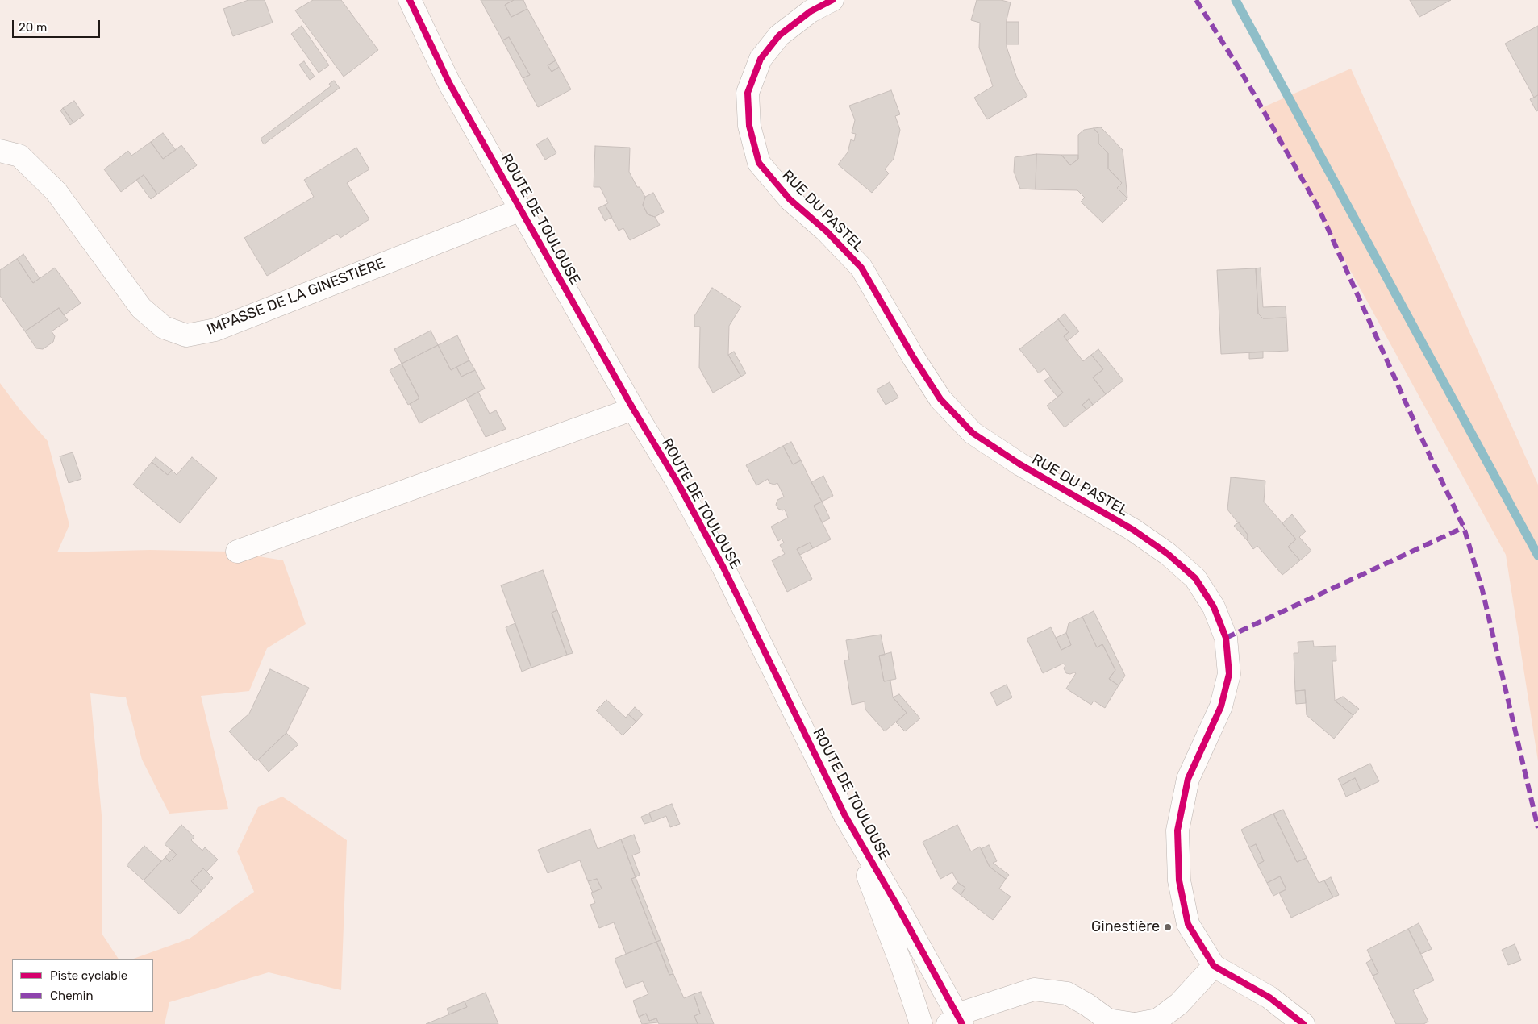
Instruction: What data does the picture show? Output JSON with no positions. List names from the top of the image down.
{
  "streets": {
    "street": ["RUE DU PASTEL", "ROUTE DE TOULOUSE", "IMPASSE DE LA GINESTIÈRE"]
  },
  "crossings": [
    ["ROUTE DE TOULOUSE", "IMPASSE DE LA GINESTIÈRE"]
  ],
  "places": ["Ginestière"],
  "legend": ["Piste cyclable", "Chemin"],
  "scale_bar": "20 m"
}
